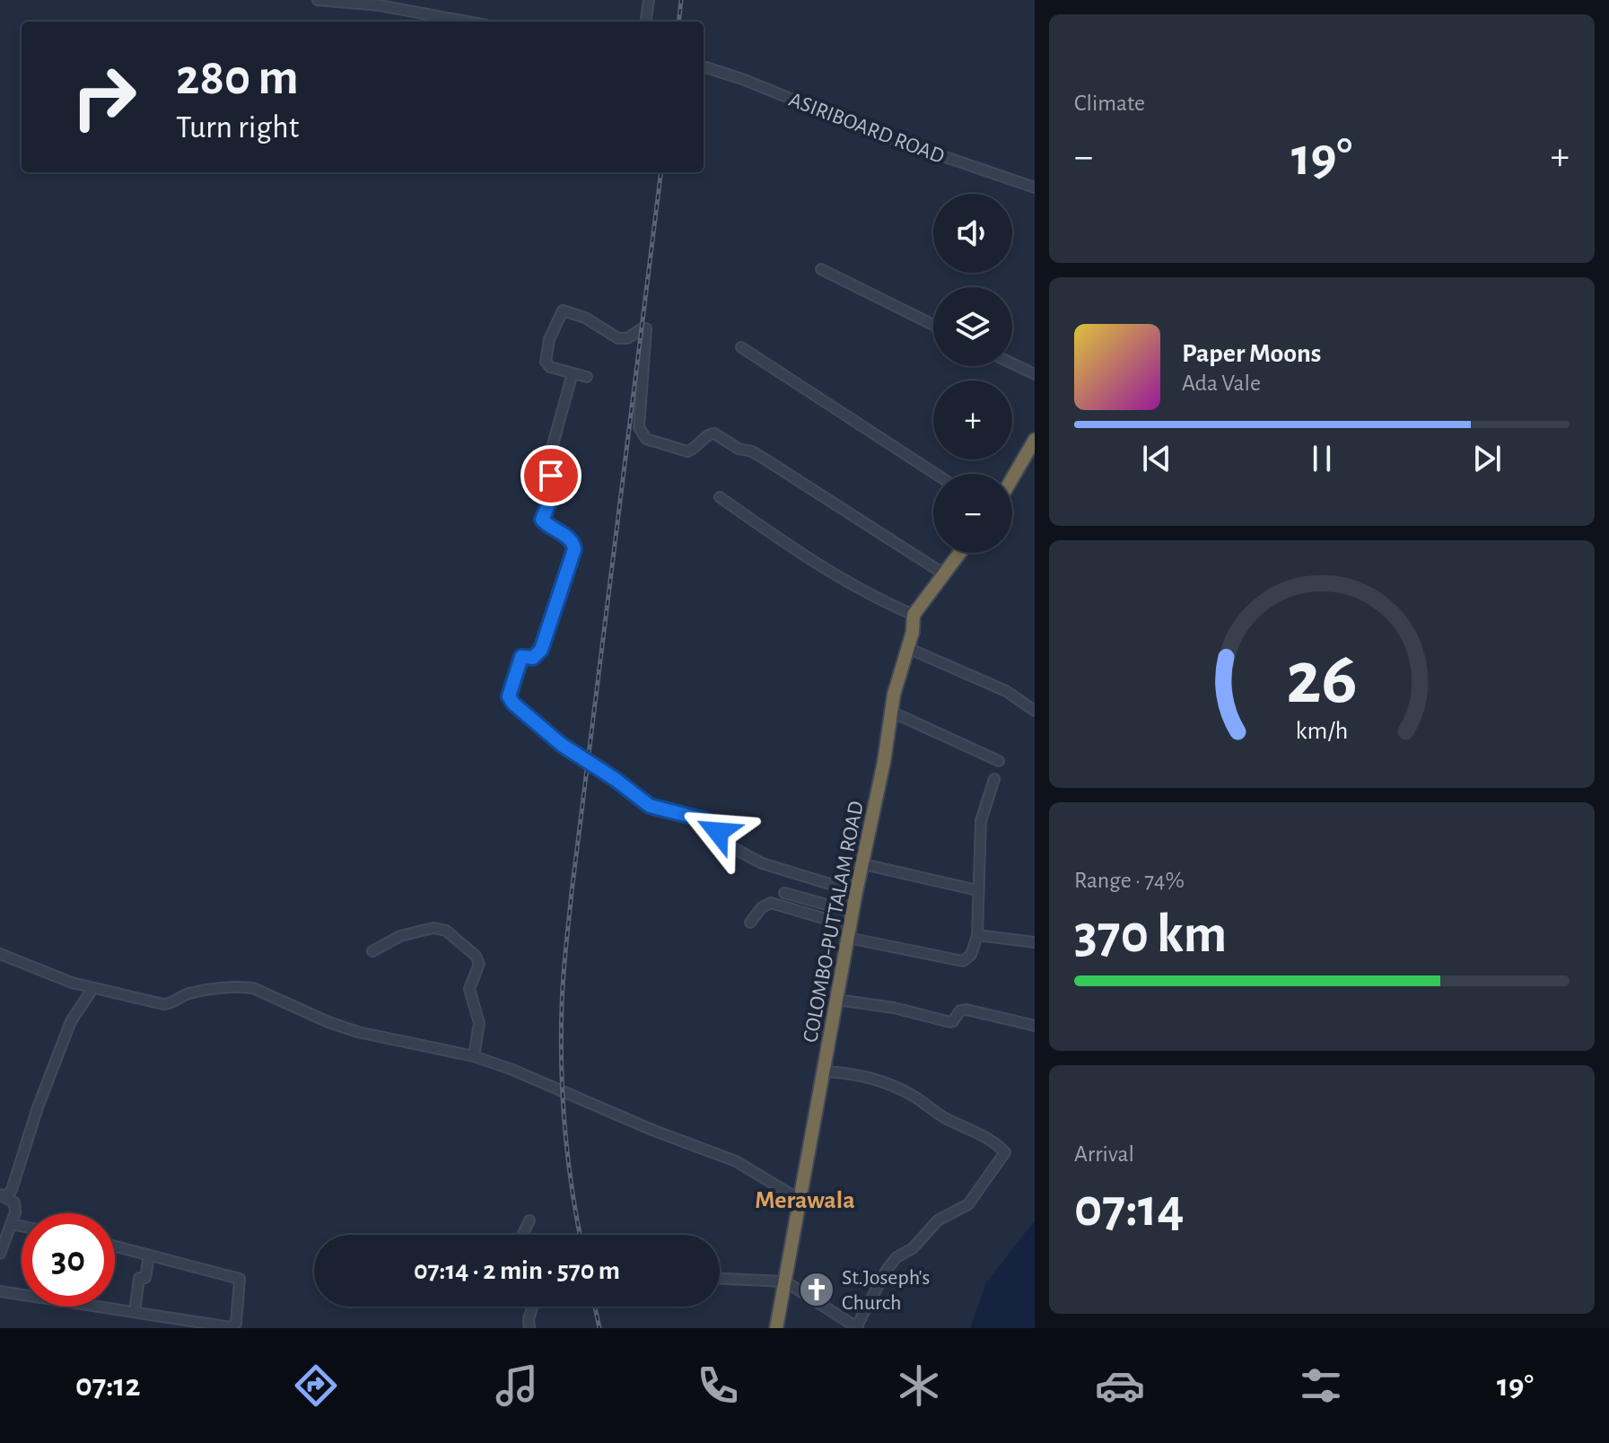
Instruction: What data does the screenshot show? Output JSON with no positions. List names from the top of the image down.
{
  "streets": {
    "highway": ["COLOMBO-PUTTALAM ROAD"],
    "street": ["ASIRIBOARD ROAD"]
  },
  "districts": ["Merawala"],
  "places": {
    "church": ["St.Joseph's Church"]
  },
  "page": {
    "tile": [
      "Climate",
      ["Range · 74%", "370 km"],
      ["Arrival", "07:14"]
    ],
    "turn": ["280 m", "Turn right"],
    "heat": ["−", "19°", "+"],
    "map_buttons": ["+", "−"],
    "song": ["Paper Moons", "Ada Vale"],
    "limit": "30",
    "trip": "07:14 · 2 min · 570 m",
    "tabs": ["07:12", "19°"],
    "gauge": ["26", "km/h"]
  }
}
